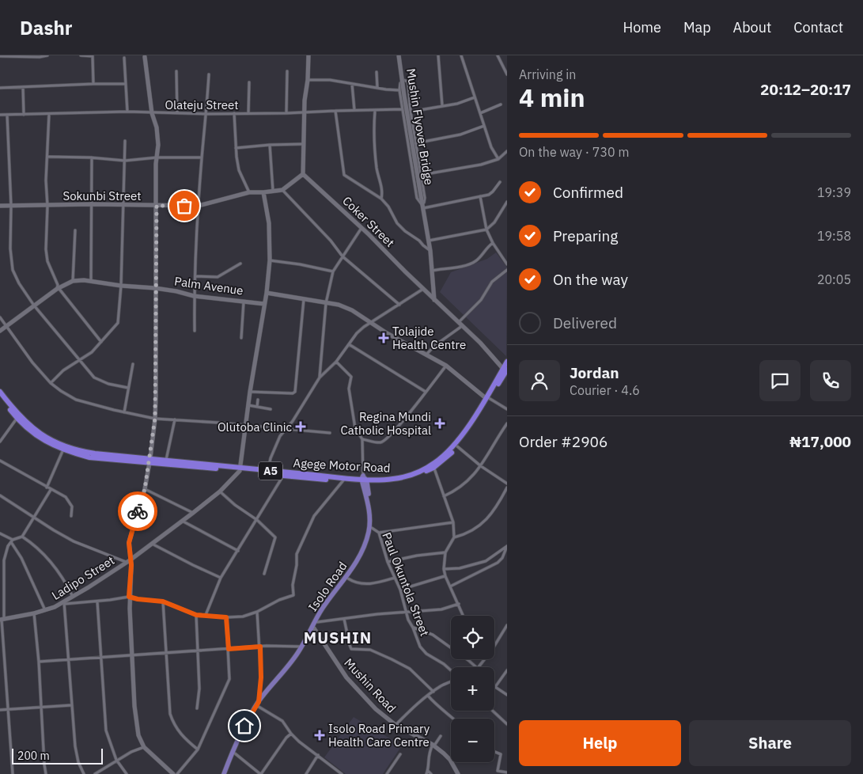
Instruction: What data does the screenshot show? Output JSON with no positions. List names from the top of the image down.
{
  "streets": {
    "highway": ["Agege Motor Road", "A5"],
    "main road": ["Isolo Road"],
    "street": [
      "Olateju Street",
      "Mushin Flyover Bridge",
      "Sokunbi Street",
      "Coker Street",
      "Palm Avenue",
      "Ladipo Street",
      "Paul Okuntola Street",
      "Mushin Road"
    ]
  },
  "crossings": [
    ["Mushin Flyover Bridge", "Coker Street"],
    ["Coker Street", "Agege Motor Road"],
    ["Agege Motor Road", "Ladipo Street"],
    ["Agege Motor Road", "Isolo Road"],
    ["Paul Okuntola Street", "Isolo Road"],
    ["Isolo Road", "Mushin Road"]
  ],
  "districts": ["MUSHIN"],
  "places": {
    "health": [
      "Tolajide Health Centre",
      "Regina Mundi Catholic Hospital",
      "Olutoba Clinic",
      "Isolo Road Primary Health Care Centre"
    ]
  },
  "scale_bar": "200 m",
  "page": {
    "header": "Dashr",
    "nav": [
      "Home",
      "Map",
      "About",
      "Contact"
    ],
    "heading": ["4 min", "Arriving in", "20:12–20:17"],
    "panel": [
      "Jordan",
      "Courier · 4.6",
      "Order #2906",
      "₦17,000"
    ],
    "bar": "On the way · 730 m",
    "list": [
      ["Confirmed", "19:39"],
      ["Preparing", "19:58"],
      ["On the way", "20:05"],
      "Delivered"
    ],
    "map_buttons": ["+", "−"],
    "buttons": ["Help", "Share"],
    "scale": "200 m"
  }
}
